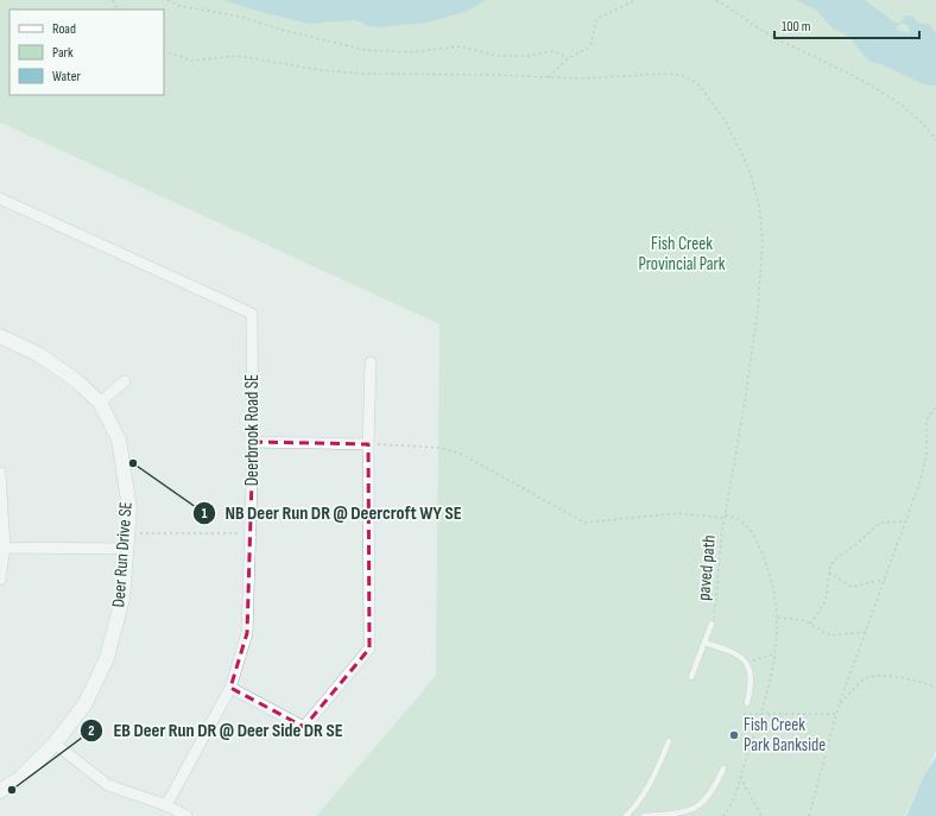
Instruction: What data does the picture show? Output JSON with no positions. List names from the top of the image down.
{
  "streets": {
    "street": ["Deerbrook Road SE", "Deer Run Drive SE"],
    "path": ["paved path"]
  },
  "parks": ["Fish Creek Provincial Park"],
  "places": ["NB Deer Run DR @ Deercroft WY SE", "Fish Creek Park Bankside", "EB Deer Run DR @ Deer Side DR SE"],
  "legend": ["Road", "Park", "Water"],
  "scale_bar": "100 m"
}
